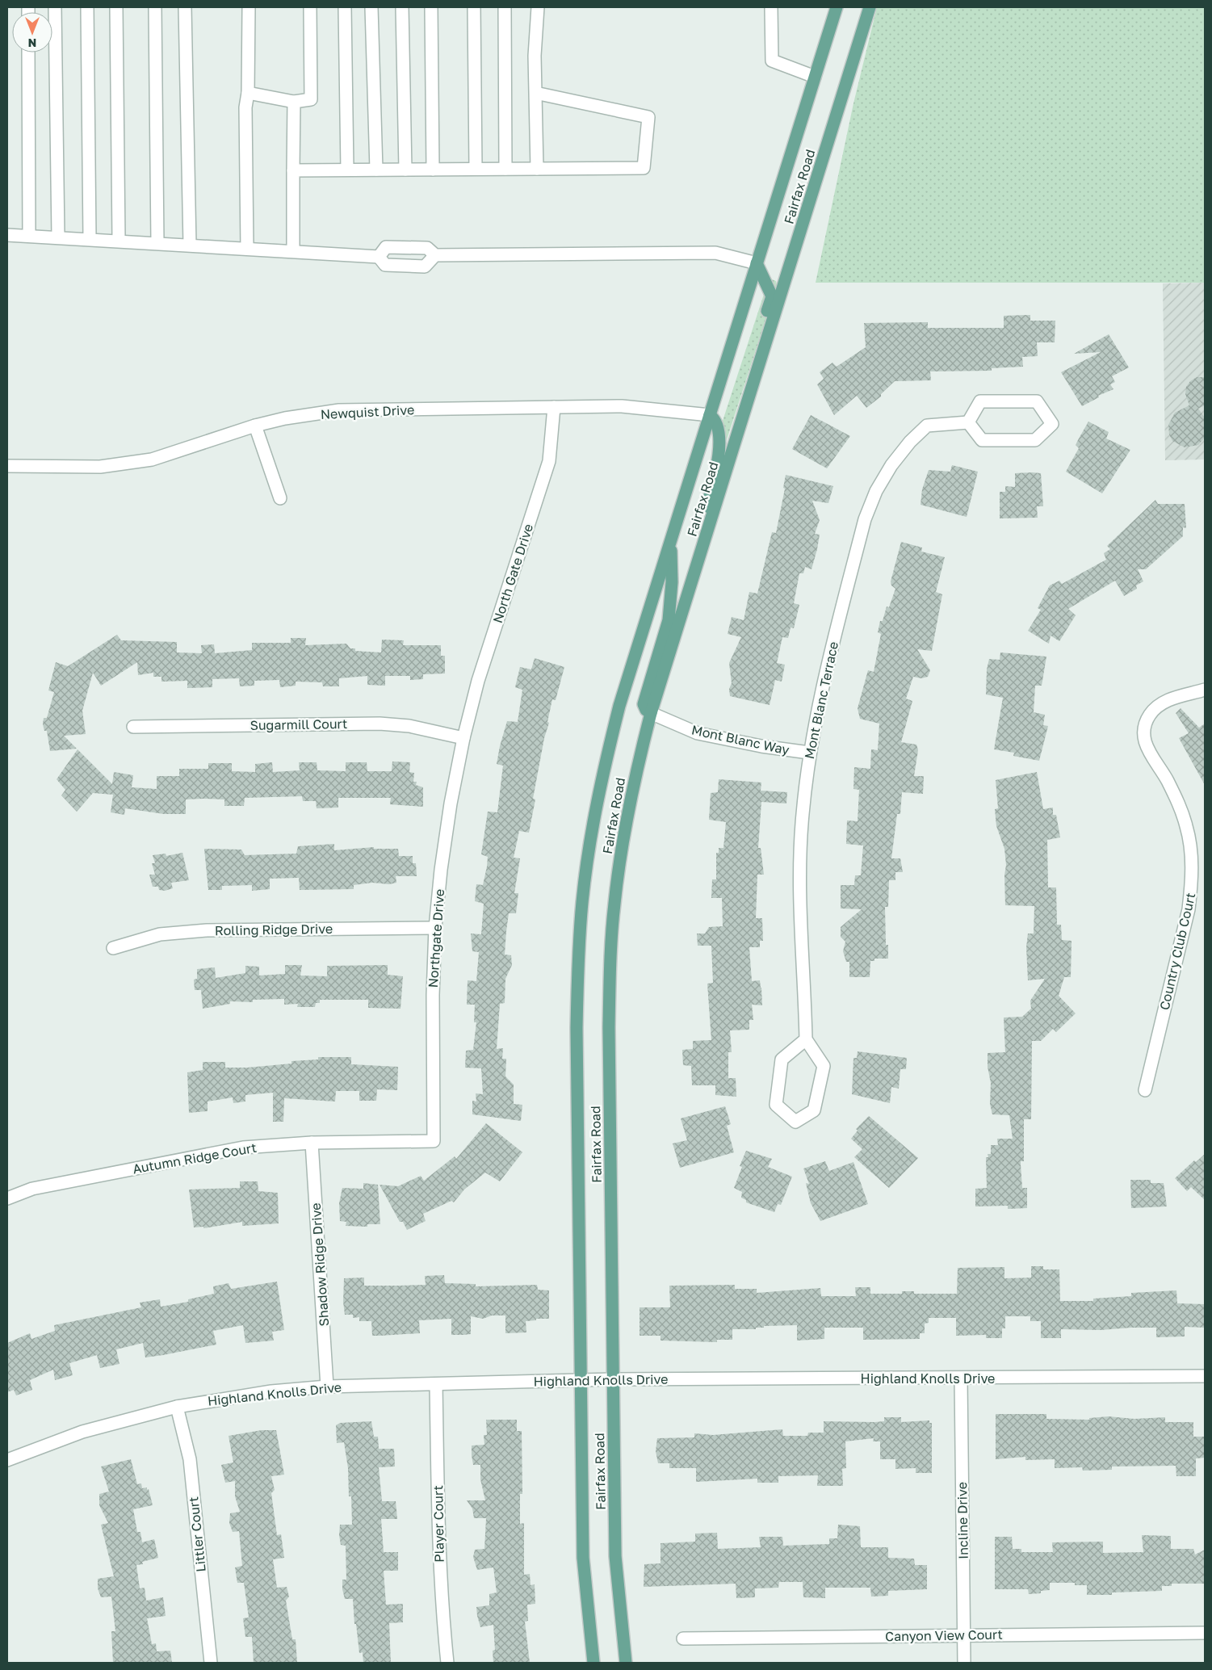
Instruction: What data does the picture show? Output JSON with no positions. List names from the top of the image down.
{
  "streets": {
    "main road": ["Fairfax Road"],
    "street": [
      "Newquist Drive",
      "North Gate Drive",
      "Mont Blanc Terrace",
      "Sugarmill Court",
      "Mont Blanc Way",
      "Rolling Ridge Drive",
      "Northgate Drive",
      "Country Club Court",
      "Autumn Ridge Court",
      "Shadow Ridge Drive",
      "Highland Knolls Drive",
      "Incline Drive",
      "Player Court",
      "Littler Court",
      "Canyon View Court"
    ]
  },
  "crossings": [
    ["Fairfax Road", "Newquist Drive"],
    ["Fairfax Road", "Mont Blanc Way"],
    ["Fairfax Road", "Highland Knolls Drive"],
    ["Newquist Drive", "North Gate Drive"],
    ["North Gate Drive", "Sugarmill Court"],
    ["North Gate Drive", "Northgate Drive"],
    ["Mont Blanc Terrace", "Mont Blanc Way"],
    ["Sugarmill Court", "Northgate Drive"],
    ["Rolling Ridge Drive", "Northgate Drive"],
    ["Northgate Drive", "Autumn Ridge Court"],
    ["Autumn Ridge Court", "Shadow Ridge Drive"],
    ["Shadow Ridge Drive", "Highland Knolls Drive"],
    ["Highland Knolls Drive", "Incline Drive"],
    ["Highland Knolls Drive", "Player Court"],
    ["Highland Knolls Drive", "Littler Court"],
    ["Incline Drive", "Canyon View Court"]
  ],
  "north": "bottom"
}
